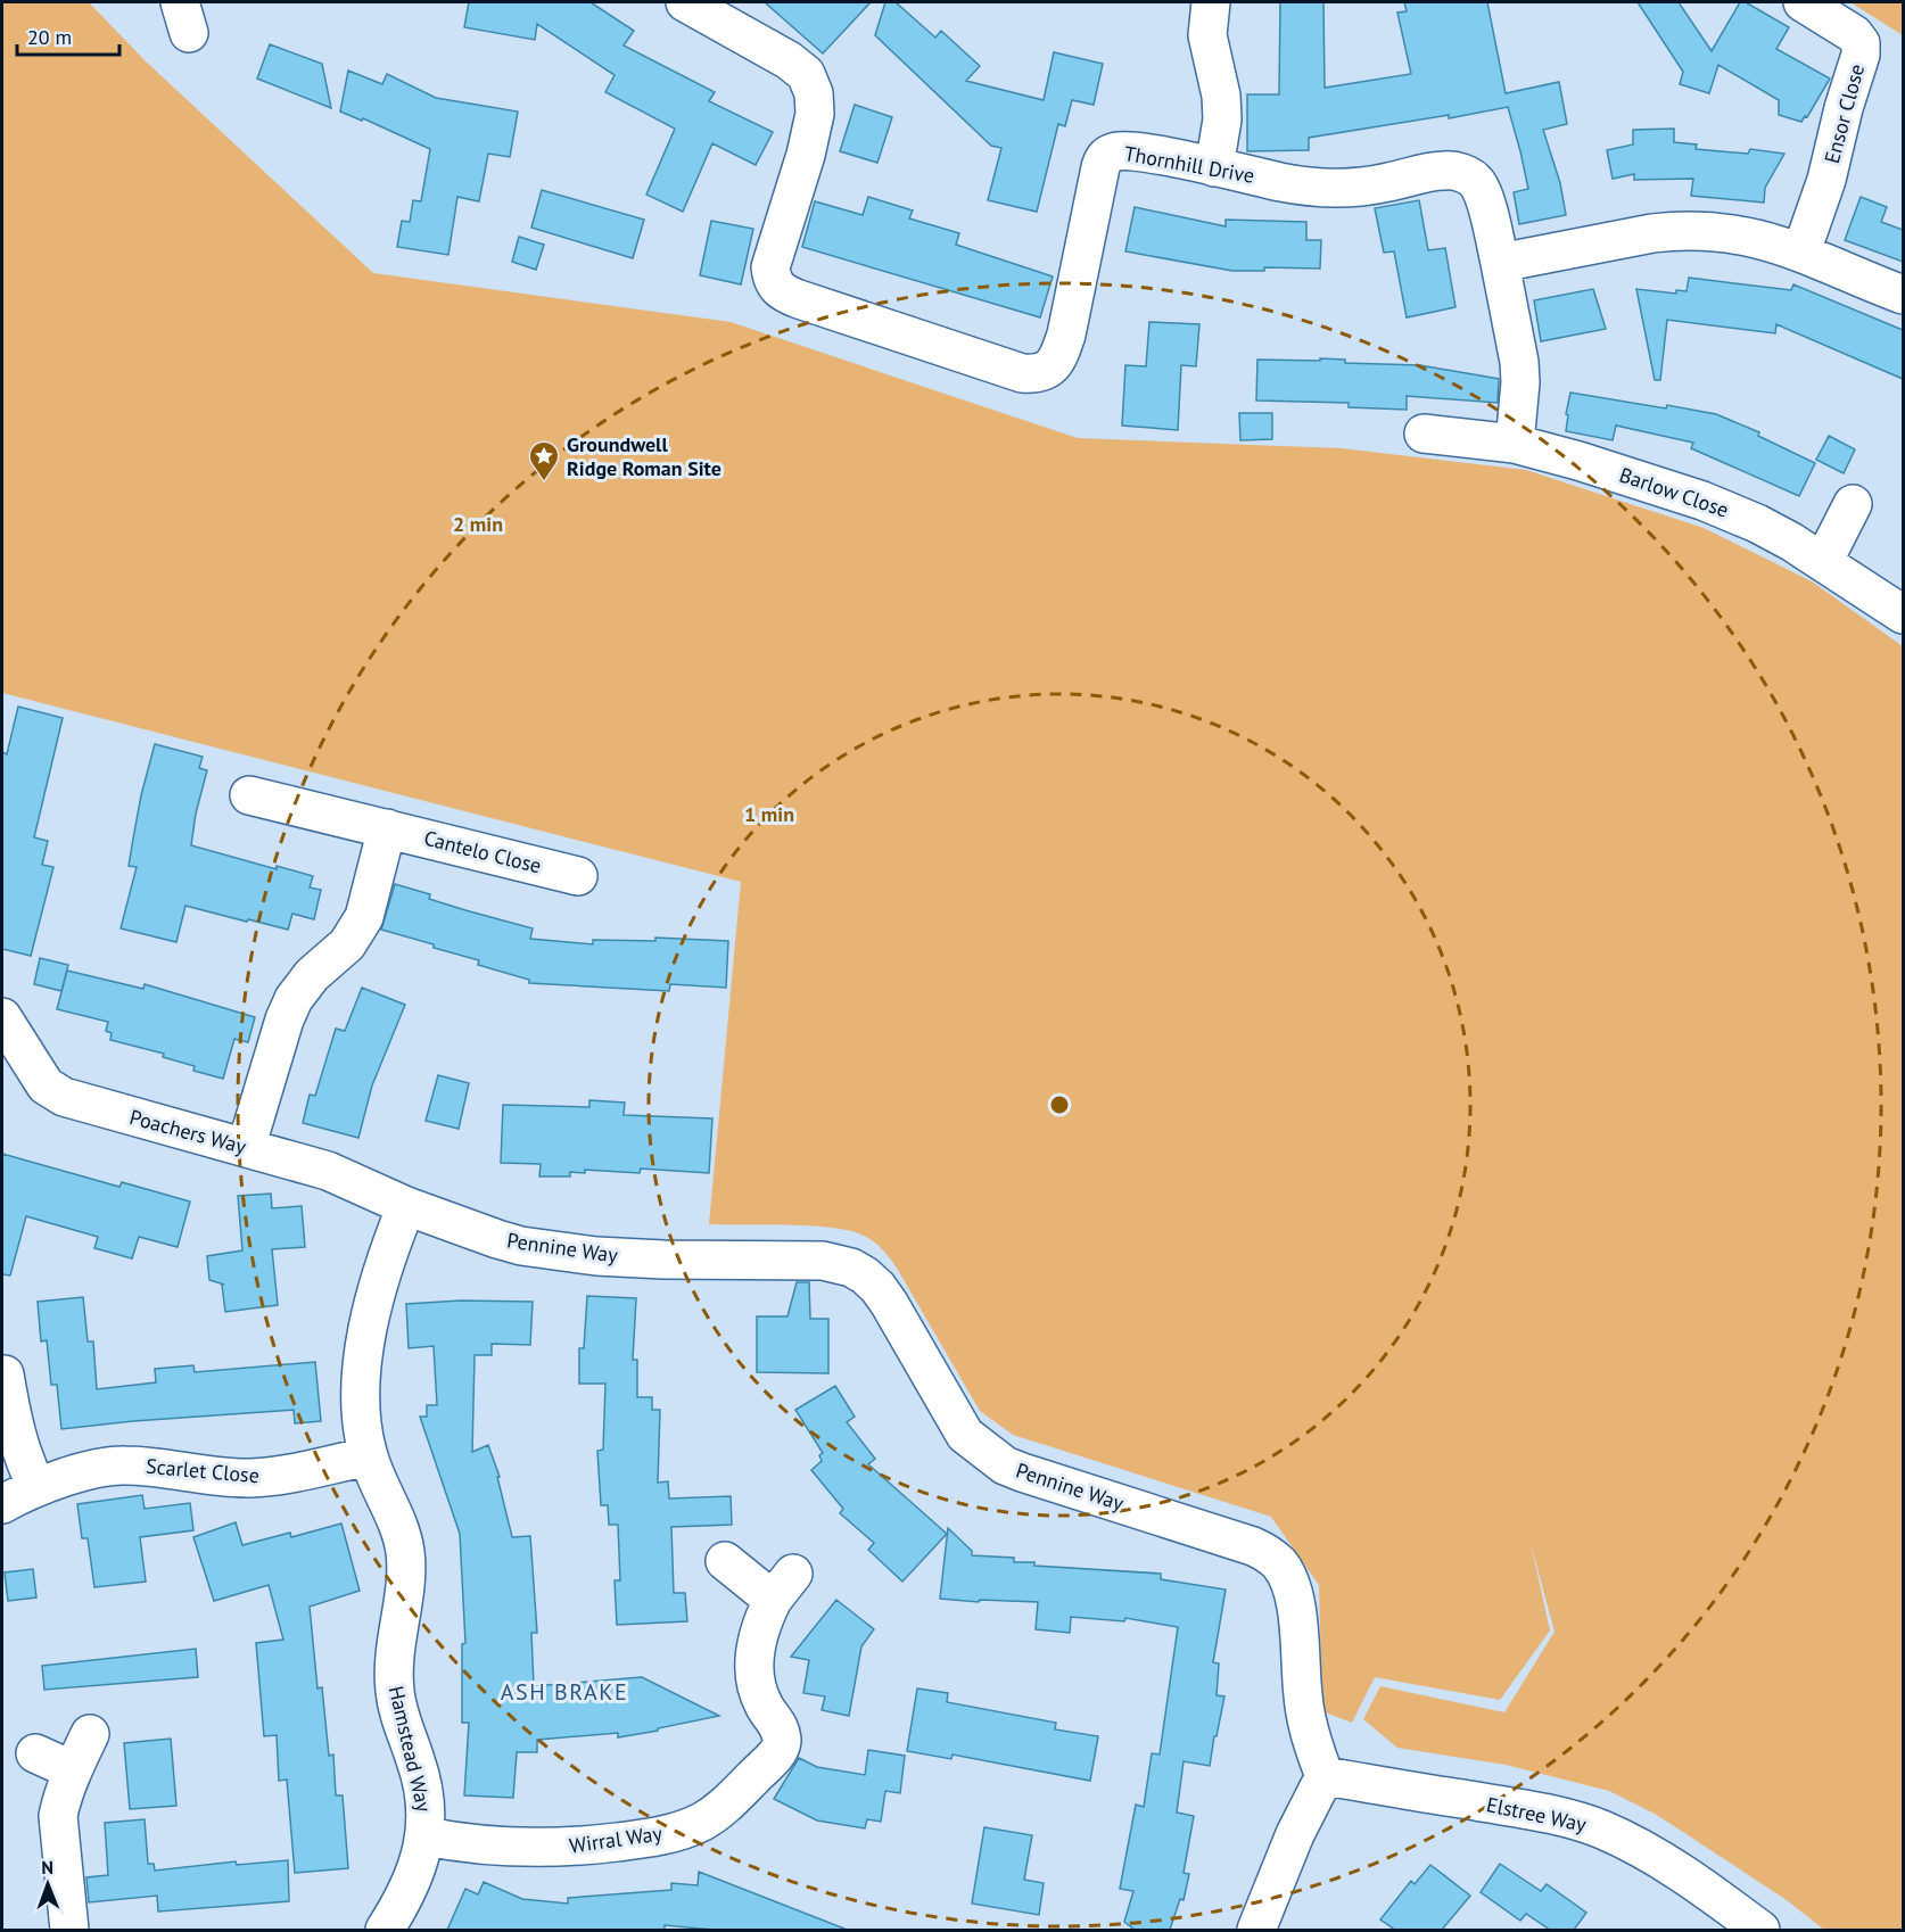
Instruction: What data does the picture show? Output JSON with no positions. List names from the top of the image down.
{
  "streets": {
    "street": [
      "Ensor Close",
      "Thornhill Drive",
      "Barlow Close",
      "Cantelo Close",
      "Poachers Way",
      "Pennine Way",
      "Scarlet Close",
      "Hamstead Way",
      "Elstree Way",
      "Wirral Way"
    ]
  },
  "crossings": [
    ["Poachers Way", "Pennine Way"],
    ["Poachers Way", "Hamstead Way"],
    ["Pennine Way", "Hamstead Way"],
    ["Pennine Way", "Elstree Way"],
    ["Scarlet Close", "Hamstead Way"],
    ["Hamstead Way", "Wirral Way"]
  ],
  "districts": ["ASH BRAKE"],
  "places": {
    "place": ["Groundwell Ridge Roman Site"]
  },
  "scale_bar": "20 m",
  "north": "top",
  "rings": ["2 min", "1 min"]
}
